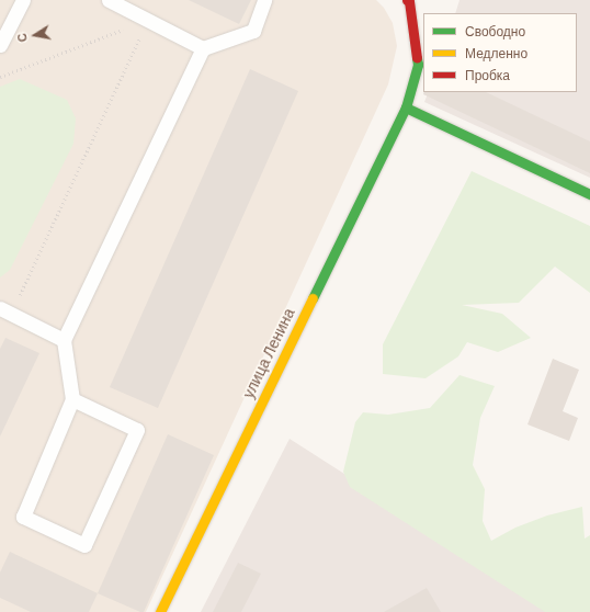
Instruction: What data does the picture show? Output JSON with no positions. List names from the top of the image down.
{
  "streets": {
    "street": ["улица Ленина"]
  },
  "legend": ["Свободно", "Медленно", "Пробка"],
  "north": "left"
}
